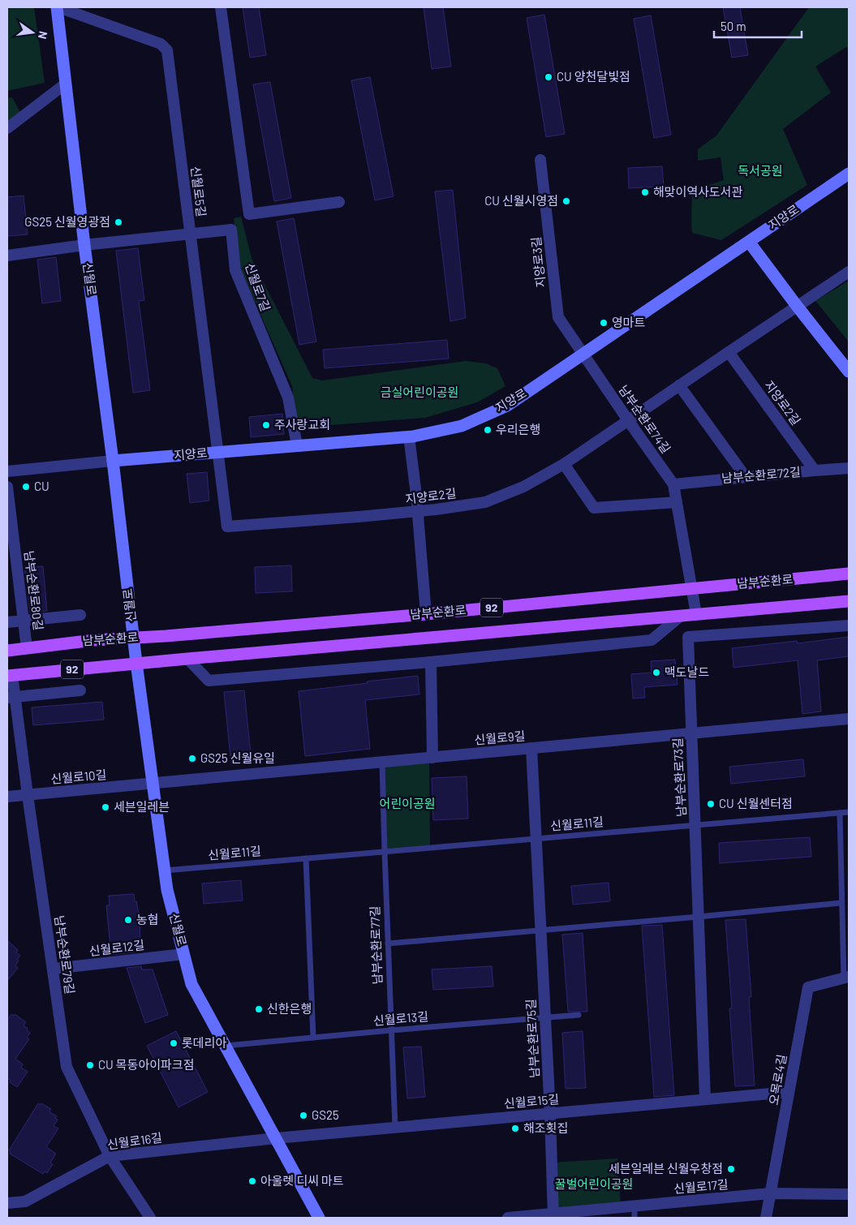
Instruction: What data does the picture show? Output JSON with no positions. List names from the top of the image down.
{
  "streets": {
    "main road": [
      "지양로",
      "신월로",
      "남부순환로",
      "92"
    ],
    "street": [
      "신월로5길",
      "지양로3길",
      "신월로7길",
      "지양로2길",
      "남부순환로74길",
      "남부순환로72길",
      "남부순환로80길",
      "신월로9길",
      "신월로10길",
      "남부순환로73길",
      "신월로12길",
      "남부순환로79길",
      "남부순환로75길",
      "오목로4길",
      "신월로15길",
      "신월로16길",
      "신월로17길"
    ],
    "lane": ["신월로11길", "남부순환로77길", "신월로13길"]
  },
  "crossings": [
    ["신월로5길", "지양로"],
    ["신월로5길", "신월로"],
    ["신월로5길", "신월로7길"],
    ["신월로5길", "지양로2길"],
    ["지양로", "지양로3길"],
    ["지양로", "신월로"],
    ["지양로", "신월로7길"],
    ["지양로", "지양로2길"],
    ["지양로", "남부순환로74길"],
    ["지양로3길", "남부순환로74길"],
    ["신월로", "신월로7길"],
    ["신월로", "남부순환로"],
    ["신월로", "신월로9길"],
    ["신월로", "신월로10길"],
    ["신월로", "신월로11길"],
    ["신월로", "신월로12길"],
    ["신월로", "신월로13길"],
    ["신월로", "신월로15길"],
    ["신월로", "신월로16길"],
    ["지양로2길", "남부순환로74길"],
    ["지양로2길", "남부순환로72길"],
    ["남부순환로74길", "남부순환로72길"],
    ["남부순환로74길", "남부순환로"],
    ["남부순환로", "남부순환로80길"],
    ["남부순환로", "남부순환로79길"],
    ["신월로9길", "신월로10길"],
    ["신월로9길", "남부순환로73길"],
    ["신월로9길", "남부순환로77길"],
    ["신월로9길", "남부순환로75길"],
    ["신월로10길", "남부순환로79길"],
    ["남부순환로73길", "신월로11길"],
    ["남부순환로73길", "신월로15길"],
    ["신월로11길", "남부순환로77길"],
    ["신월로11길", "남부순환로75길"],
    ["남부순환로77길", "신월로13길"],
    ["남부순환로77길", "신월로15길"],
    ["신월로12길", "남부순환로79길"],
    ["남부순환로79길", "신월로16길"],
    ["신월로13길", "남부순환로75길"],
    ["남부순환로75길", "신월로15길"],
    ["남부순환로75길", "신월로17길"],
    ["오목로4길", "신월로15길"],
    ["오목로4길", "신월로17길"],
    ["신월로15길", "신월로16길"]
  ],
  "parks": [
    "독서공원",
    "금실어린이공원",
    "어린이공원",
    "꿀벌어린이공원"
  ],
  "places": [
    "CU 양천달빛점",
    "해맞이역사도서관",
    "CU 신월시영점",
    "GS25 신월영광점",
    "영마트",
    "주사랑교회",
    "우리은행",
    "CU",
    "맥도날드",
    "GS25 신월유일",
    "CU 신월센터점",
    "세븐일레븐",
    "농협",
    "신한은행",
    "롯데리아",
    "CU 목동아이파크점",
    "GS25",
    "해조횟집",
    "세븐일레븐 신월우창점",
    "아울렛 디씨 마트"
  ],
  "scale_bar": "50 m",
  "north": "right"
}
